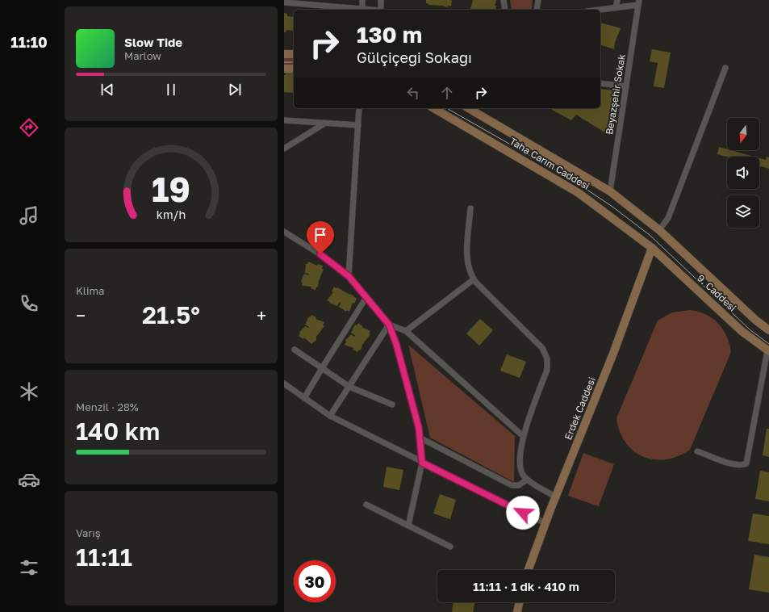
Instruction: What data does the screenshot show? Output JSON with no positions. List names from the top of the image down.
{
  "streets": {
    "main road": ["Taha Carım Caddesi", "9. Caddesi", "Erdek Caddesi"],
    "street": ["Beyazşehir Sokak"]
  },
  "crossings": [
    ["Beyazşehir Sokak", "Taha Carım Caddesi"],
    ["Taha Carım Caddesi", "9. Caddesi"],
    ["Taha Carım Caddesi", "Erdek Caddesi"],
    ["9. Caddesi", "Erdek Caddesi"]
  ],
  "north": "bottom",
  "page": {
    "tabs": "11:10",
    "turn": ["130 m", "Gülçiçeği Sokağı"],
    "song": ["Slow Tide", "Marlow"],
    "tile": [
      "Klima",
      ["Menzil · 28%", "140 km"],
      ["Varış", "11:11"]
    ],
    "heat": ["−", "21.5°", "+"],
    "limit": "30",
    "trip": "11:11 · 1 dk · 410 m",
    "gauge": ["19", "km/h"]
  }
}
